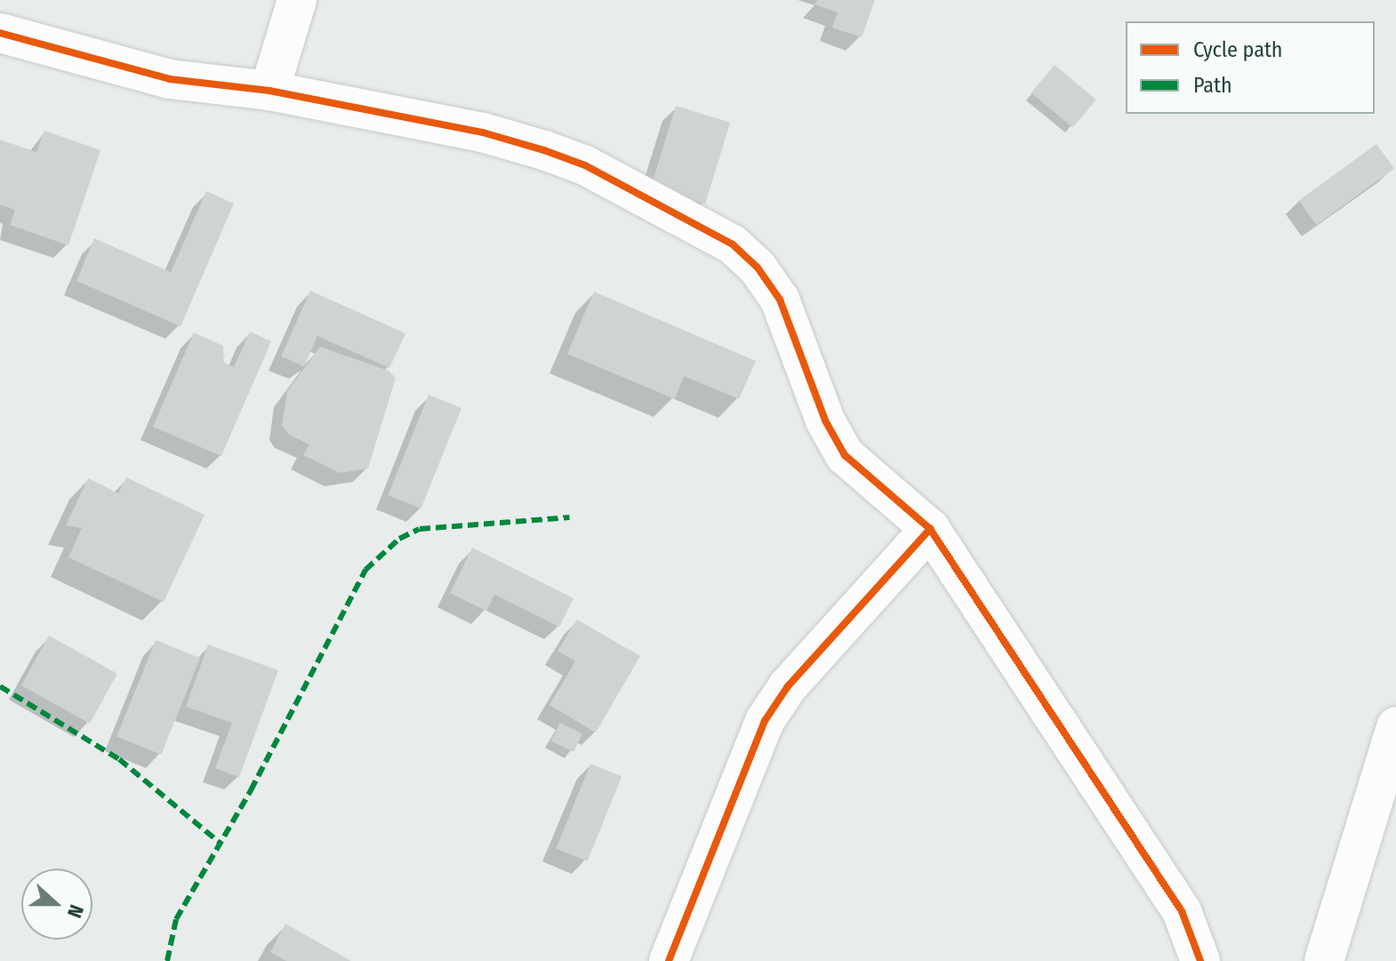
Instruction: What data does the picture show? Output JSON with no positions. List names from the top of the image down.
{
  "legend": ["Cycle path", "Path"],
  "north": "right"
}
